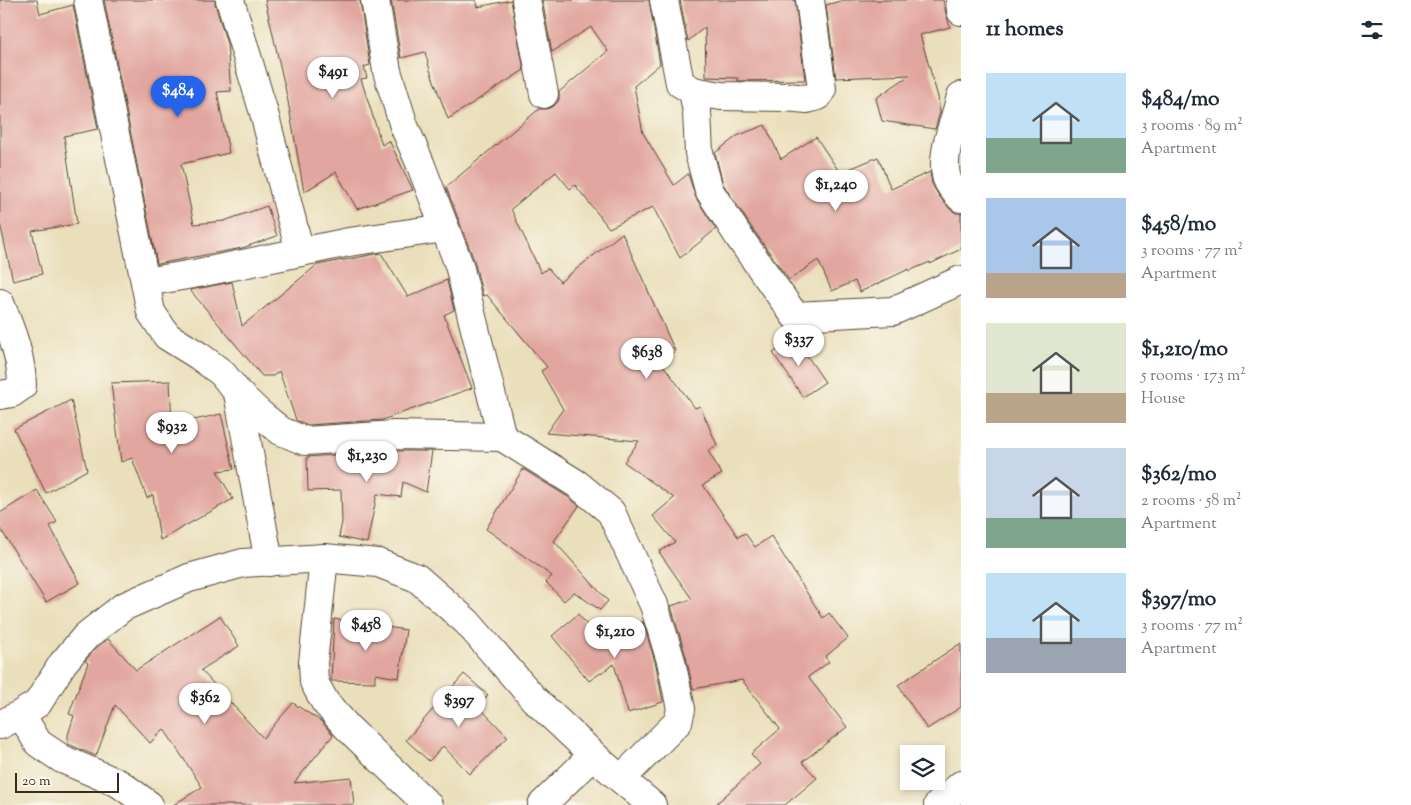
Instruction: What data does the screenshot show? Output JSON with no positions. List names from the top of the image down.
{
  "scale_bar": "20 m",
  "page": {
    "heading": "11 homes",
    "price": [
      "$491",
      "$484",
      "$1,240",
      "$337",
      "$638",
      "$932",
      "$1,230",
      "$458",
      "$1,210",
      "$362",
      "$397"
    ],
    "list": [
      {
        "name": "$484/mo",
        "note": "3 rooms · 89 m² · Apartment"
      },
      {
        "name": "$458/mo",
        "note": "3 rooms · 77 m² · Apartment"
      },
      {
        "name": "$1,210/mo",
        "note": "5 rooms · 173 m² · House"
      },
      {
        "name": "$362/mo",
        "note": "2 rooms · 58 m² · Apartment"
      },
      {
        "name": "$397/mo",
        "note": "3 rooms · 77 m² · Apartment"
      }
    ],
    "scale": "20 m"
  }
}
